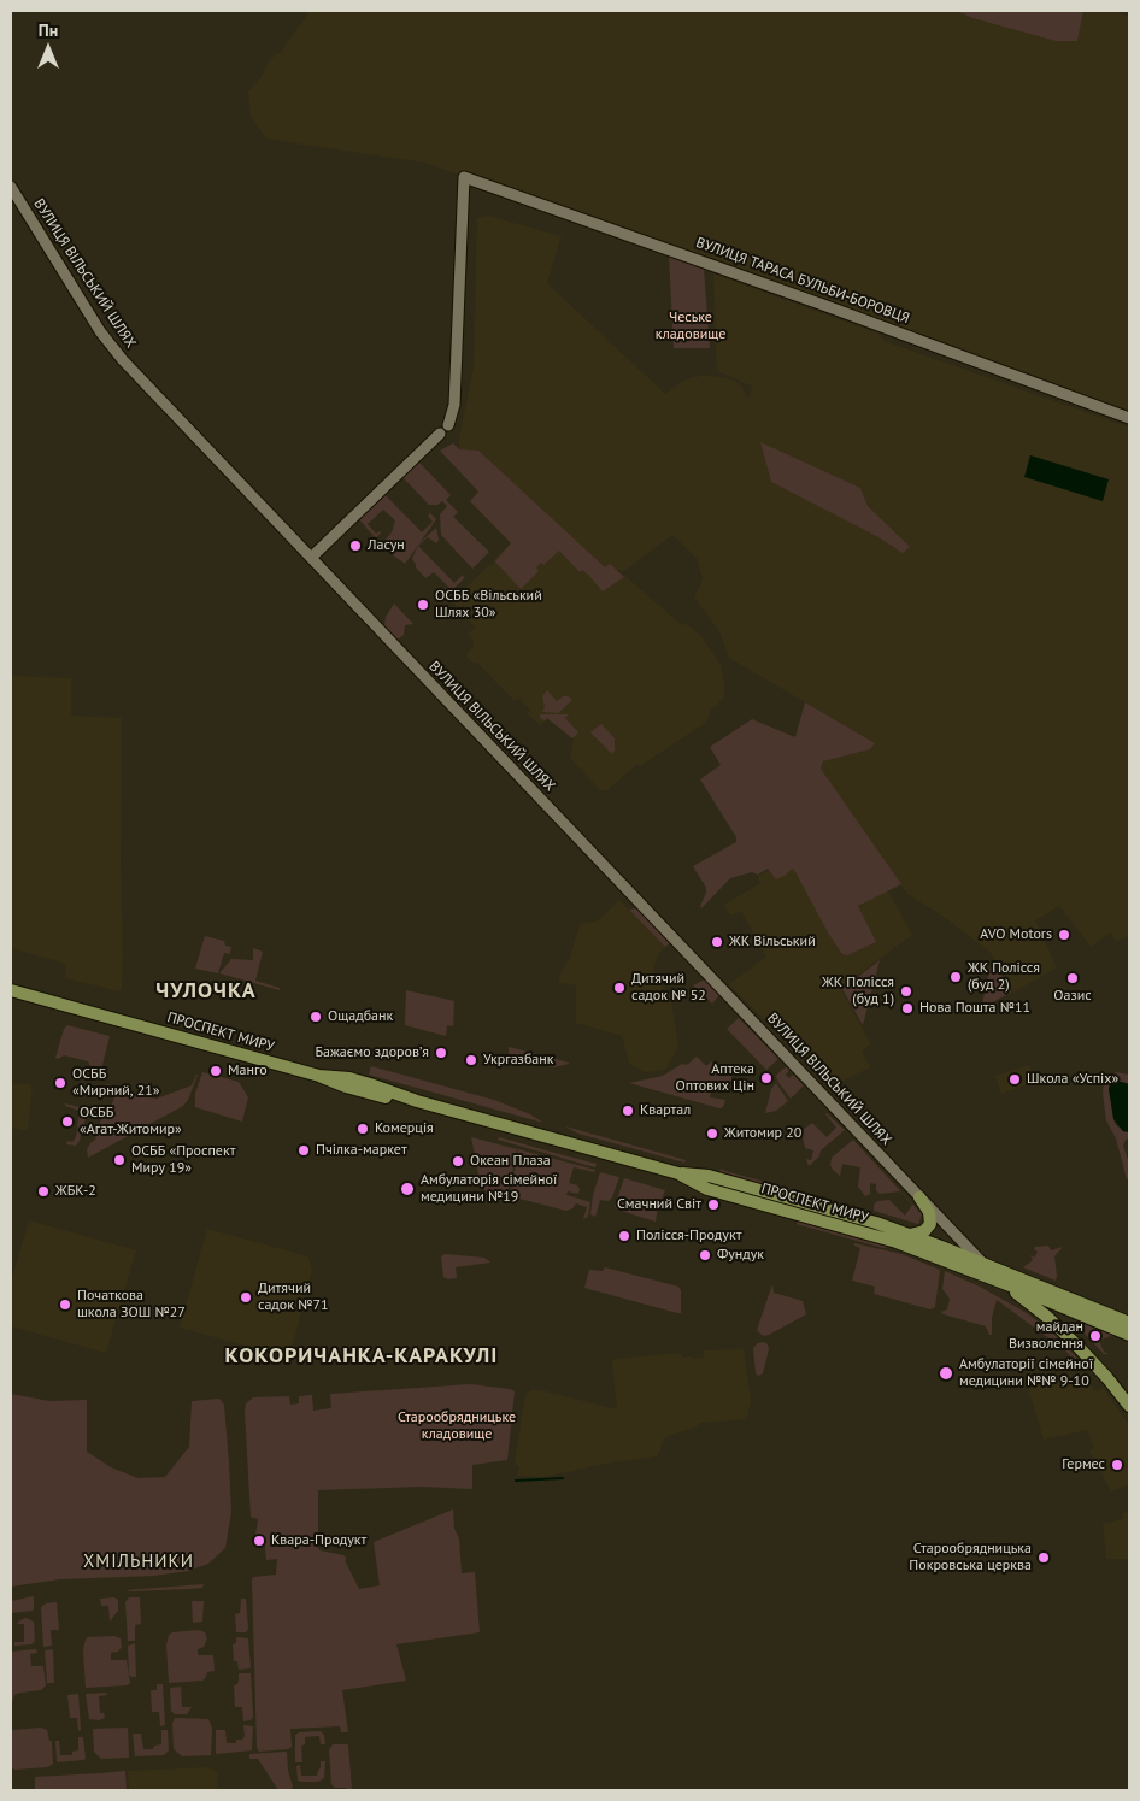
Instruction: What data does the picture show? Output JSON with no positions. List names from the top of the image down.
{
  "streets": {
    "main road": ["ПРОСПЕКТ МИРУ"],
    "street": ["ВУЛИЦЯ ВІЛЬСЬКИЙ ШЛЯХ", "ВУЛИЦЯ ТАРАСА БУЛЬБИ-БОРОВЦЯ"]
  },
  "districts": ["ЧУЛОЧКА", "КОКОРИЧАНКА-КАРАКУЛІ", "ХМІЛЬНИКИ"],
  "parks": ["Чеське кладовище", "Старообрядницьке кладовище"],
  "places": [
    "Ласун",
    "ОСББ «Вільський Шлях 30»",
    "AVO Motors",
    "ЖК Вільський",
    "ЖК Полісся (буд 2)",
    "Оазис",
    "Дитячий садок № 52",
    "ЖК Полісся (буд 1)",
    "Нова Пошта №11",
    "Ощадбанк",
    "Бажаємо здоровʼя",
    "Укргазбанк",
    "Манго",
    "Аптека Оптових Цін",
    "Школа «Успіх»",
    "ОСББ «Мирний, 21»",
    "Квартал",
    "ОСББ «Агат-Житомир»",
    "Комерція",
    "Житомир 20",
    "Пчілка-маркет",
    "ОСББ «Проспект Миру 19»",
    "Океан Плаза",
    "Амбулаторія сімейної медицини №19",
    "ЖБК-2",
    "Смачний Світ",
    "Полісся-Продукт",
    "Фундук",
    "Дитячий садок №71",
    "Початкова школа ЗОШ №27",
    "майдан Визволення",
    "Амбулаторії сімейної медицини №№ 9-10",
    "Гермес",
    "Квара-Продукт",
    "Старообрядницька Покровська церква"
  ],
  "north": "top"
}
